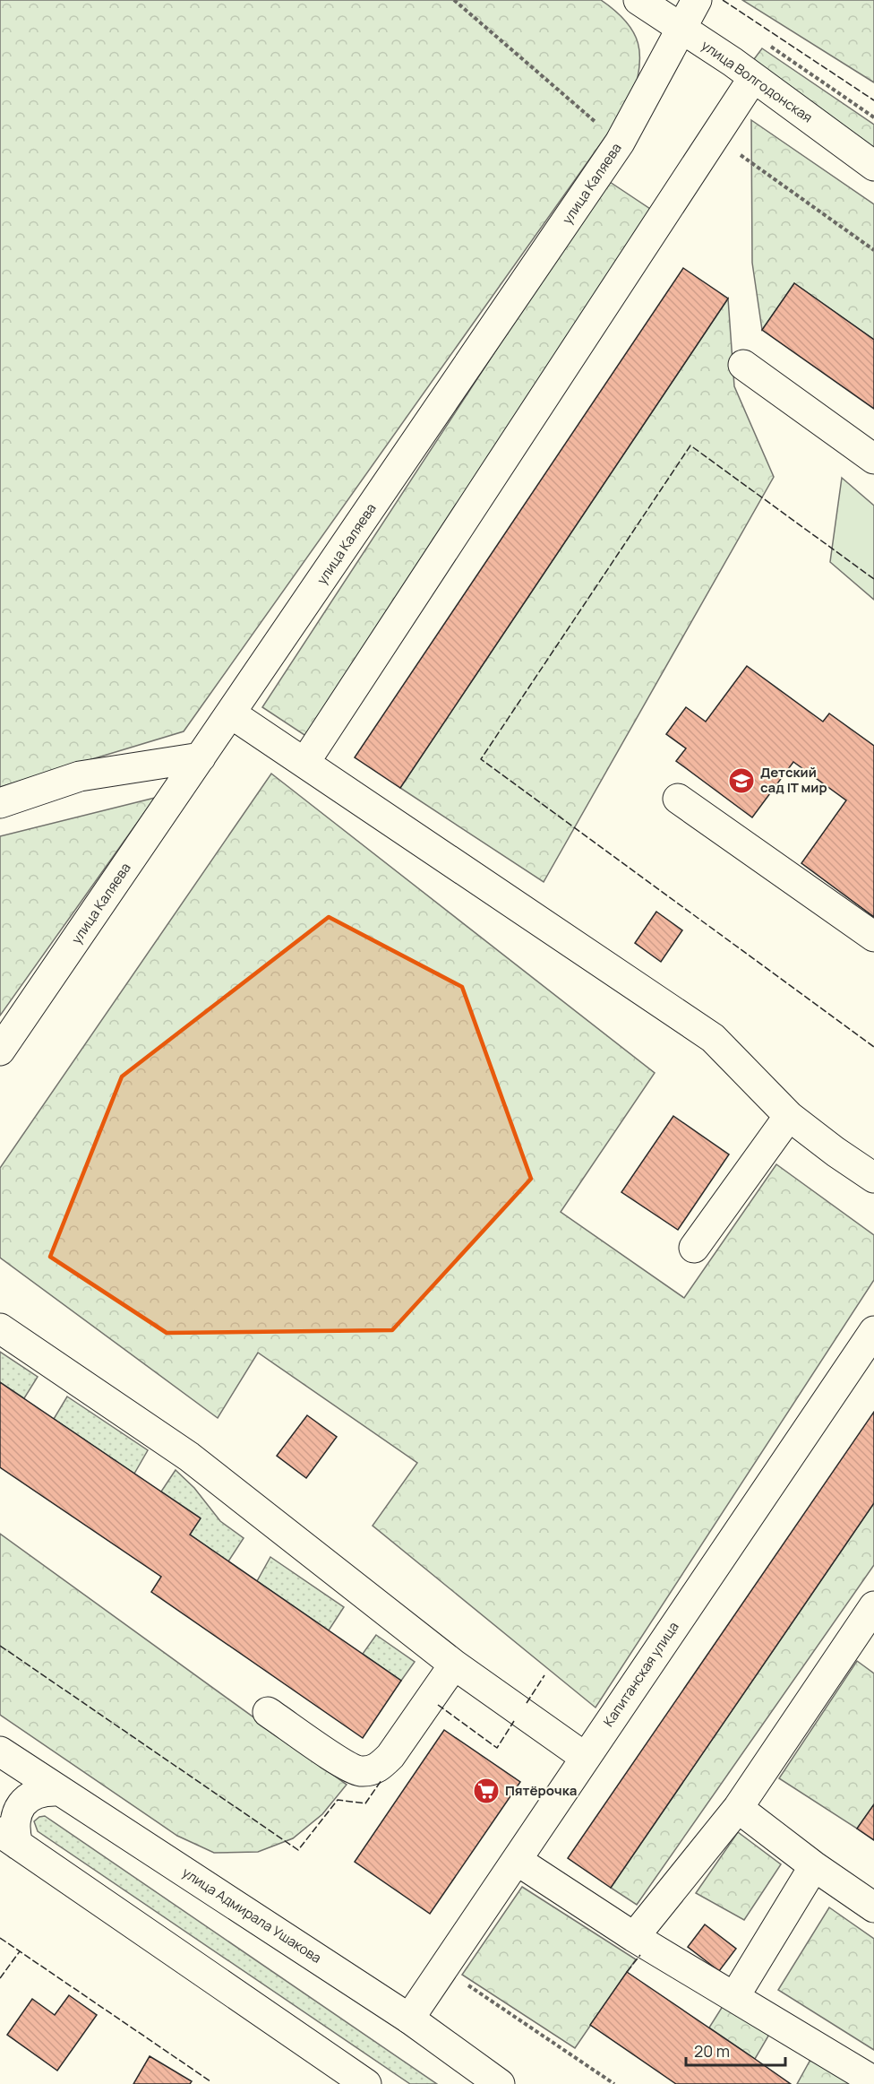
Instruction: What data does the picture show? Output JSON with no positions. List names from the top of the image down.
{
  "streets": {
    "street": [
      "улица Волгодонская",
      "улица Каляева",
      "Капитанская улица",
      "улица Адмирала Ушакова"
    ]
  },
  "crossings": [
    ["улица Волгодонская", "улица Каляева"],
    ["Капитанская улица", "улица Адмирала Ушакова"]
  ],
  "places": {
    "school or university": ["Детский сад IT мир"],
    "supermarket": ["Пятёрочка"]
  },
  "scale_bar": "20 m"
}
